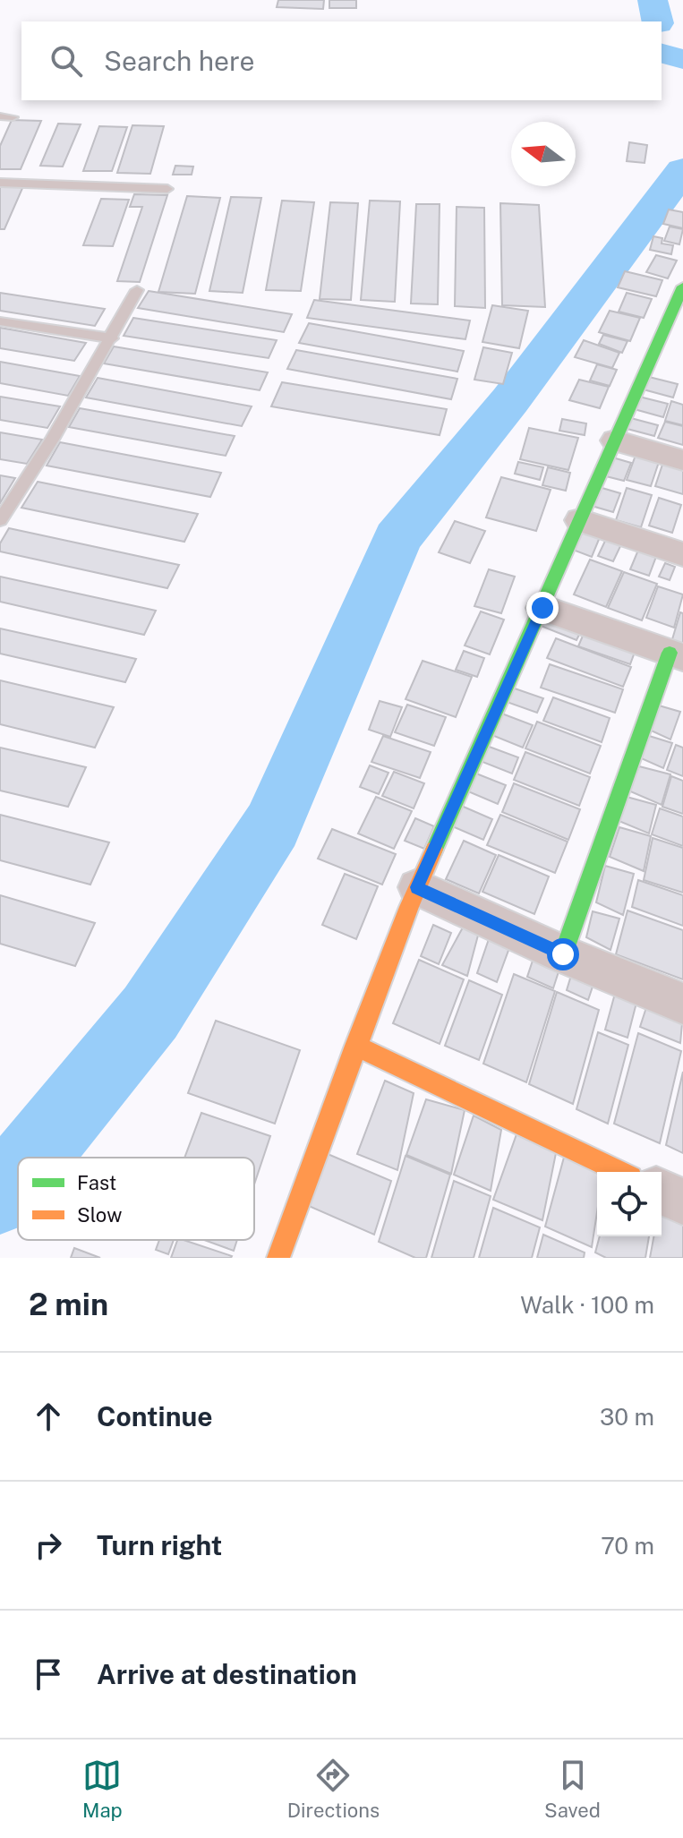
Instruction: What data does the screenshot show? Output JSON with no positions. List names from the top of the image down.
{
  "legend": ["Fast", "Slow"],
  "north": "left",
  "page": {
    "search": "Search here",
    "heading": ["2 min", "Walk · 100 m"],
    "list": [
      ["Continue", "30 m"],
      ["Turn right", "70 m"],
      "Arrive at destination"
    ],
    "nav": ["Map", "Directions", "Saved"]
  }
}
